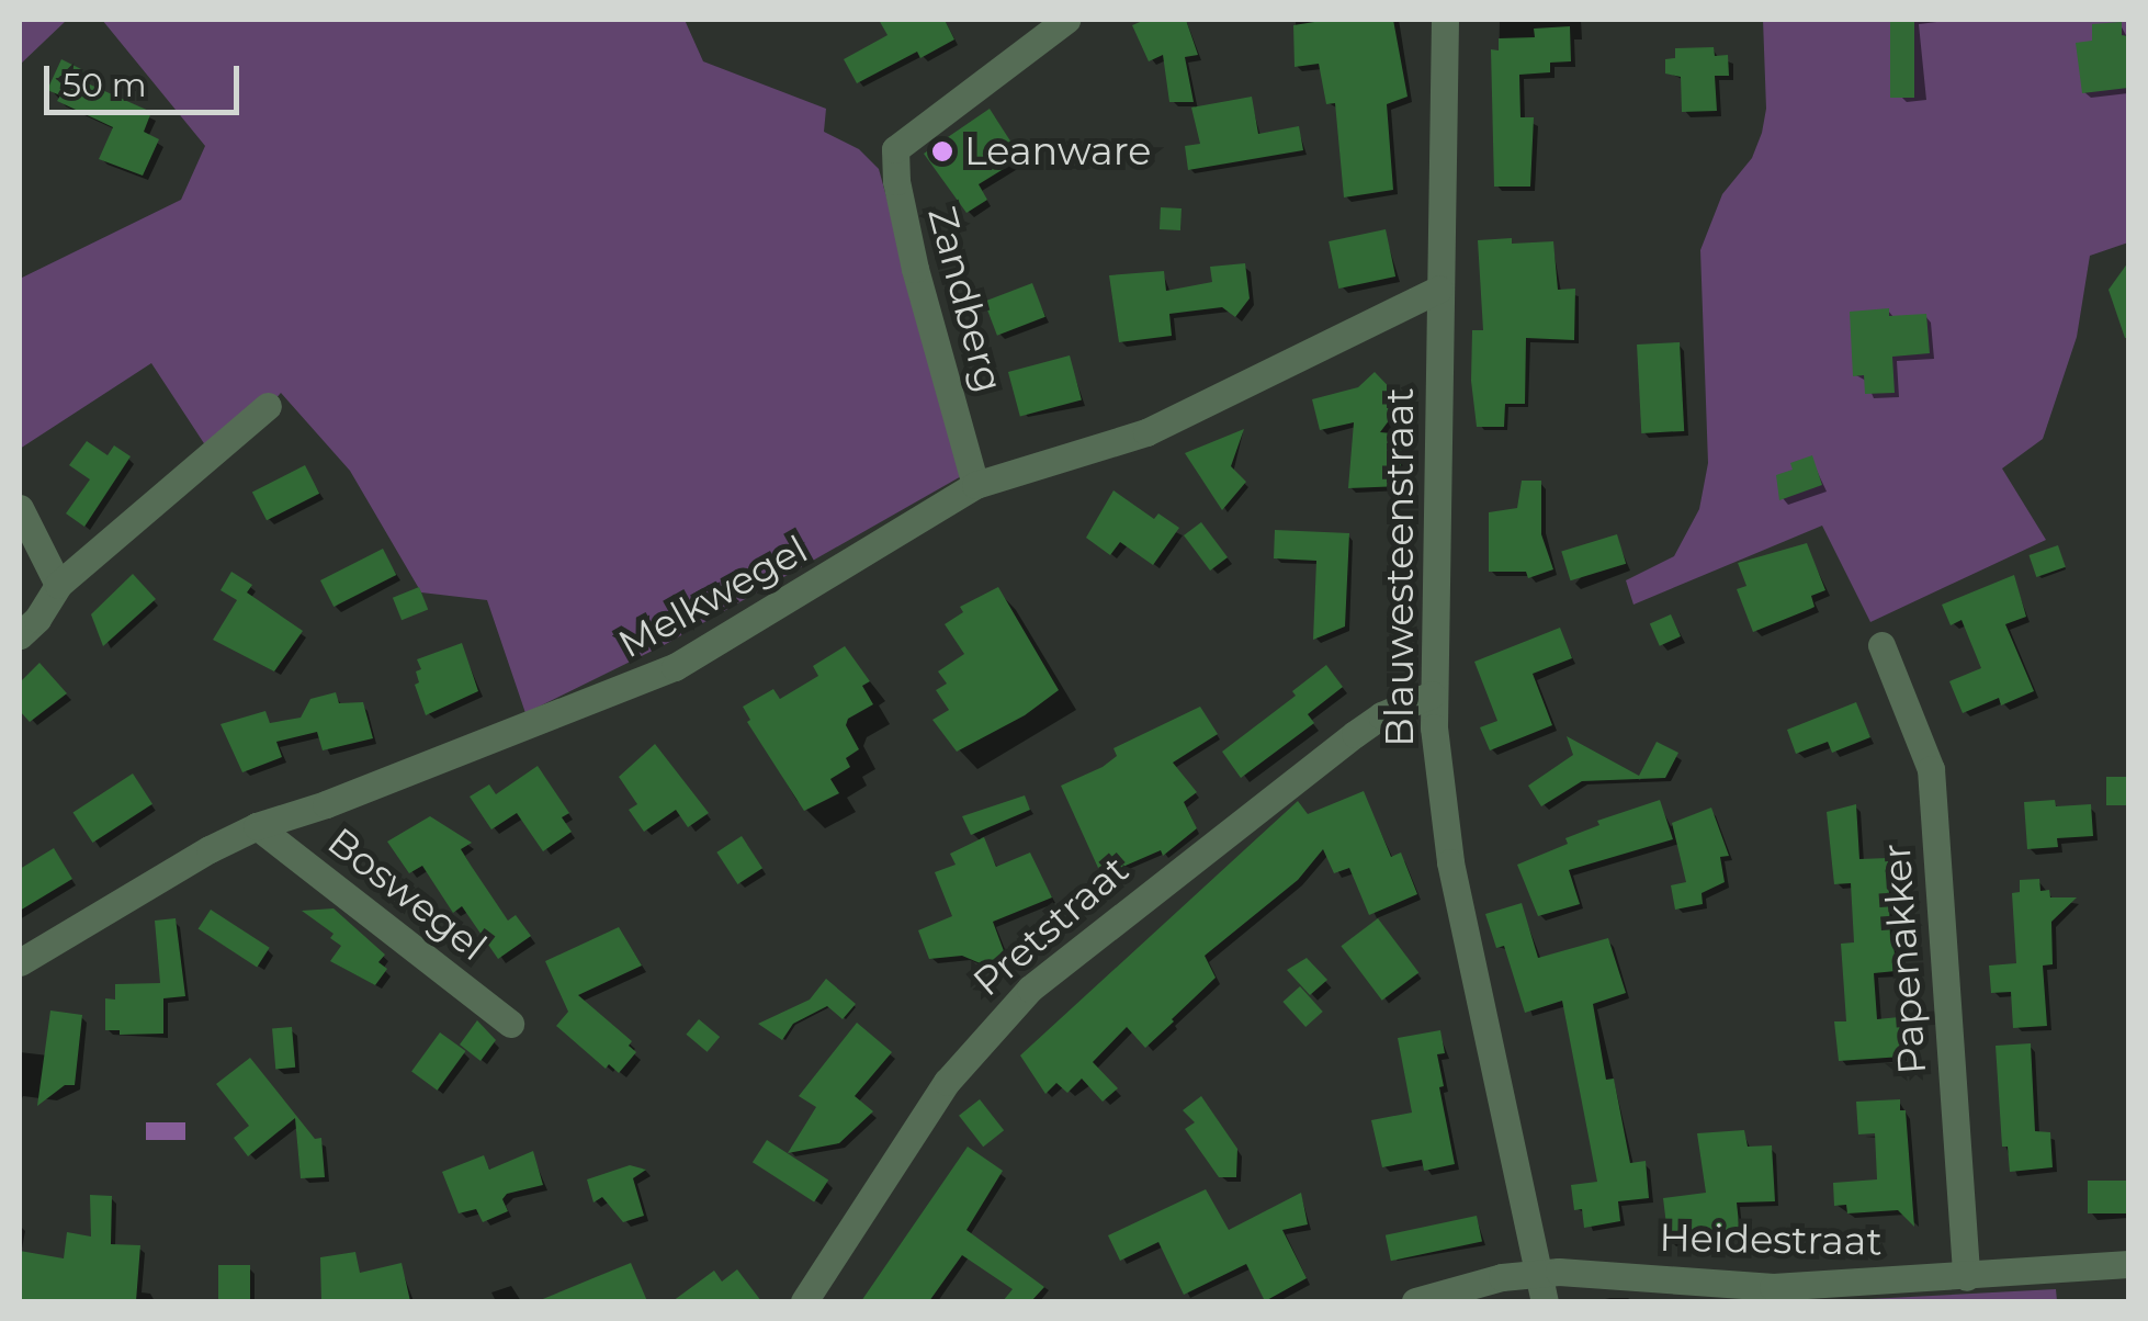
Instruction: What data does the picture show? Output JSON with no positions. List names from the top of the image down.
{
  "streets": {
    "street": [
      "Zandberg",
      "Blauwesteenstraat",
      "Melkwegel",
      "Boswegel",
      "Pretstraat",
      "Papenakker",
      "Heidestraat"
    ]
  },
  "crossings": [
    ["Zandberg", "Melkwegel"],
    ["Blauwesteenstraat", "Melkwegel"],
    ["Blauwesteenstraat", "Pretstraat"],
    ["Blauwesteenstraat", "Heidestraat"],
    ["Melkwegel", "Boswegel"],
    ["Papenakker", "Heidestraat"]
  ],
  "places": ["Leanware"],
  "scale_bar": "50 m"
}
